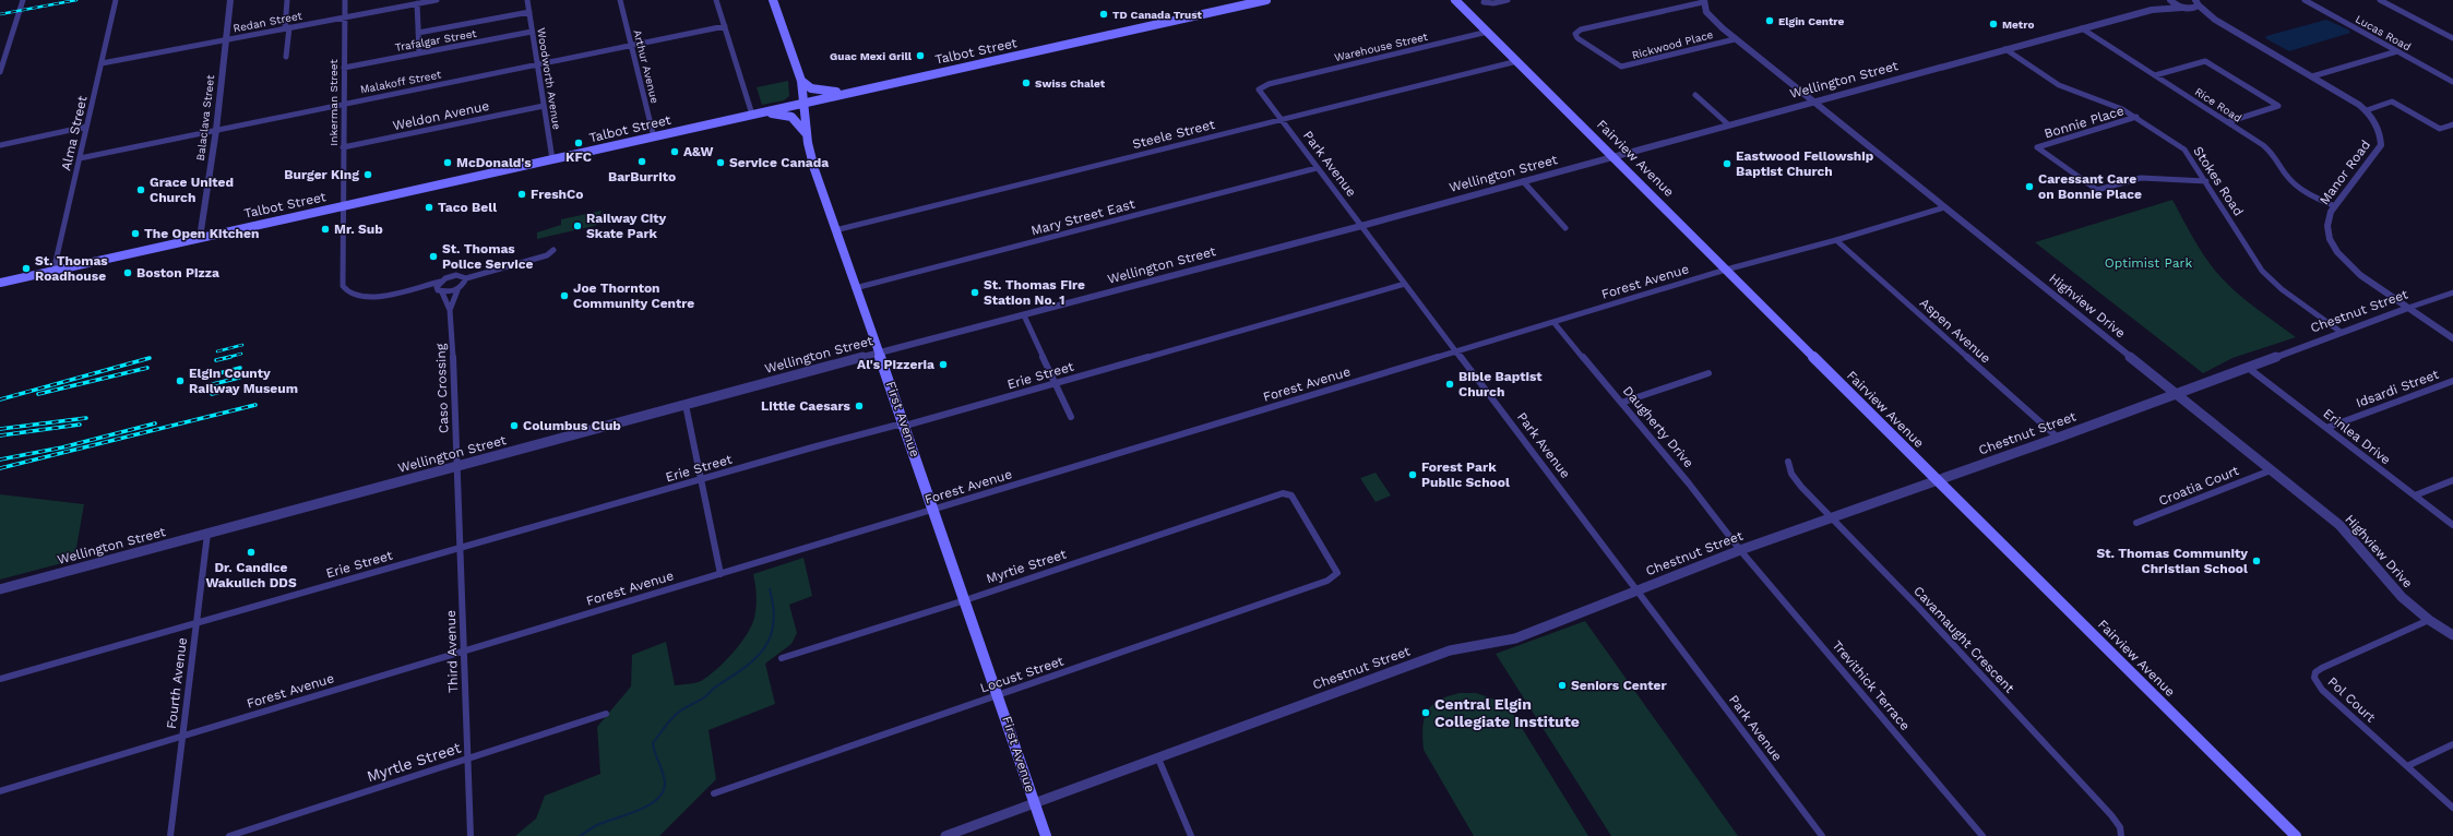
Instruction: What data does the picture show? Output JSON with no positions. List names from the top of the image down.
{
  "streets": {
    "main road": ["Talbot Street", "Fairview Avenue", "First Avenue"],
    "street": [
      "Redan Street",
      "Lucas Road",
      "Trafalgar Street",
      "Rickwood Place",
      "Warehouse Street",
      "Arthur Avenue",
      "Woodworth Avenue",
      "Wellington Street",
      "Malakoff Street",
      "Inkerman Street",
      "Rice Road",
      "Weldon Avenue",
      "Balaclava Street",
      "Bonnie Place",
      "Alma Street",
      "Steele Street",
      "Park Avenue",
      "Manor Road",
      "Stokes Road",
      "Mary Street East",
      "Forest Avenue",
      "Highview Drive",
      "Chestnut Street",
      "Aspen Avenue",
      "Erie Street",
      "Caso Crossing",
      "Idsardi Street",
      "Daugherty Drive",
      "Erinlea Drive",
      "Croatia Court",
      "Myrtie Street",
      "Cavamaught Crescent",
      "Third Avenue",
      "Locust Street",
      "Fourth Avenue",
      "Trevithick Terrace",
      "Pol Court",
      "Myrtle Street"
    ]
  },
  "crossings": [
    ["Redan Street", "Inkerman Street"],
    ["Redan Street", "Balaclava Street"],
    ["Redan Street", "Alma Street"],
    ["Trafalgar Street", "Woodworth Avenue"],
    ["Trafalgar Street", "Inkerman Street"],
    ["Rickwood Place", "Highview Drive"],
    ["Warehouse Street", "Fairview Avenue"],
    ["Warehouse Street", "Park Avenue"],
    ["Talbot Street", "Arthur Avenue"],
    ["Talbot Street", "Woodworth Avenue"],
    ["Talbot Street", "Inkerman Street"],
    ["Talbot Street", "Balaclava Street"],
    ["Talbot Street", "Alma Street"],
    ["Talbot Street", "First Avenue"],
    ["Arthur Avenue", "Malakoff Street"],
    ["Woodworth Avenue", "Malakoff Street"],
    ["Woodworth Avenue", "Weldon Avenue"],
    ["Wellington Street", "Rice Road"],
    ["Wellington Street", "Fairview Avenue"],
    ["Wellington Street", "Park Avenue"],
    ["Wellington Street", "Manor Road"],
    ["Wellington Street", "Stokes Road"],
    ["Wellington Street", "Highview Drive"],
    ["Wellington Street", "Caso Crossing"],
    ["Wellington Street", "First Avenue"],
    ["Wellington Street", "Third Avenue"],
    ["Wellington Street", "Fourth Avenue"],
    ["Malakoff Street", "Inkerman Street"],
    ["Malakoff Street", "Balaclava Street"],
    ["Malakoff Street", "Alma Street"],
    ["Inkerman Street", "Weldon Avenue"],
    ["Rice Road", "Manor Road"],
    ["Bonnie Place", "Stokes Road"],
    ["Steele Street", "Fairview Avenue"],
    ["Steele Street", "Park Avenue"],
    ["Steele Street", "First Avenue"],
    ["Fairview Avenue", "Forest Avenue"],
    ["Fairview Avenue", "Chestnut Street"],
    ["Park Avenue", "Mary Street East"],
    ["Park Avenue", "Forest Avenue"],
    ["Park Avenue", "Chestnut Street"],
    ["Park Avenue", "Erie Street"],
    ["Manor Road", "Chestnut Street"],
    ["Stokes Road", "Chestnut Street"],
    ["Mary Street East", "First Avenue"],
    ["Forest Avenue", "Highview Drive"],
    ["Forest Avenue", "Aspen Avenue"],
    ["Forest Avenue", "First Avenue"],
    ["Forest Avenue", "Daugherty Drive"],
    ["Forest Avenue", "Third Avenue"],
    ["Forest Avenue", "Fourth Avenue"],
    ["Highview Drive", "Chestnut Street"],
    ["Highview Drive", "Croatia Court"],
    ["Highview Drive", "Pol Court"],
    ["Chestnut Street", "Aspen Avenue"],
    ["Chestnut Street", "First Avenue"],
    ["Chestnut Street", "Daugherty Drive"],
    ["Chestnut Street", "Erinlea Drive"],
    ["Chestnut Street", "Cavamaught Crescent"],
    ["Chestnut Street", "Trevithick Terrace"],
    ["Erie Street", "First Avenue"],
    ["Erie Street", "Third Avenue"],
    ["Erie Street", "Fourth Avenue"],
    ["Caso Crossing", "Third Avenue"],
    ["Idsardi Street", "Erinlea Drive"],
    ["First Avenue", "Myrtie Street"],
    ["First Avenue", "Locust Street"],
    ["Daugherty Drive", "Trevithick Terrace"],
    ["Myrtie Street", "Locust Street"],
    ["Third Avenue", "Myrtle Street"]
  ],
  "parks": ["Optimist Park"],
  "places": [
    "TD Canada Trust",
    "Elgin Centre",
    "Metro",
    "Guac Mexi Grill",
    "Swiss Chalet",
    "KFC",
    "A&W",
    "BarBurrito",
    "McDonald's",
    "Service Canada",
    "Eastwood Fellowship Baptist Church",
    "Burger King",
    "Caressant Care on Bonnie Place",
    "Grace United Church",
    "FreshCo",
    "Taco Bell",
    "Railway City Skate Park",
    "Mr. Sub",
    "The Open Kitchen",
    "St. Thomas Police Service",
    "St. Thomas Roadhouse",
    "Boston Pizza",
    "St. Thomas Fire Station No. 1",
    "Joe Thornton Community Centre",
    "Al's Pizzeria",
    "Elgin County Railway Museum",
    "Bible Baptist Church",
    "Little Caesars",
    "Columbus Club",
    "Forest Park Public School",
    "Dr. Candice Wakulich DDS",
    "St. Thomas Community Christian School",
    "Seniors Center",
    "Central Elgin Collegiate Institute"
  ]
}
